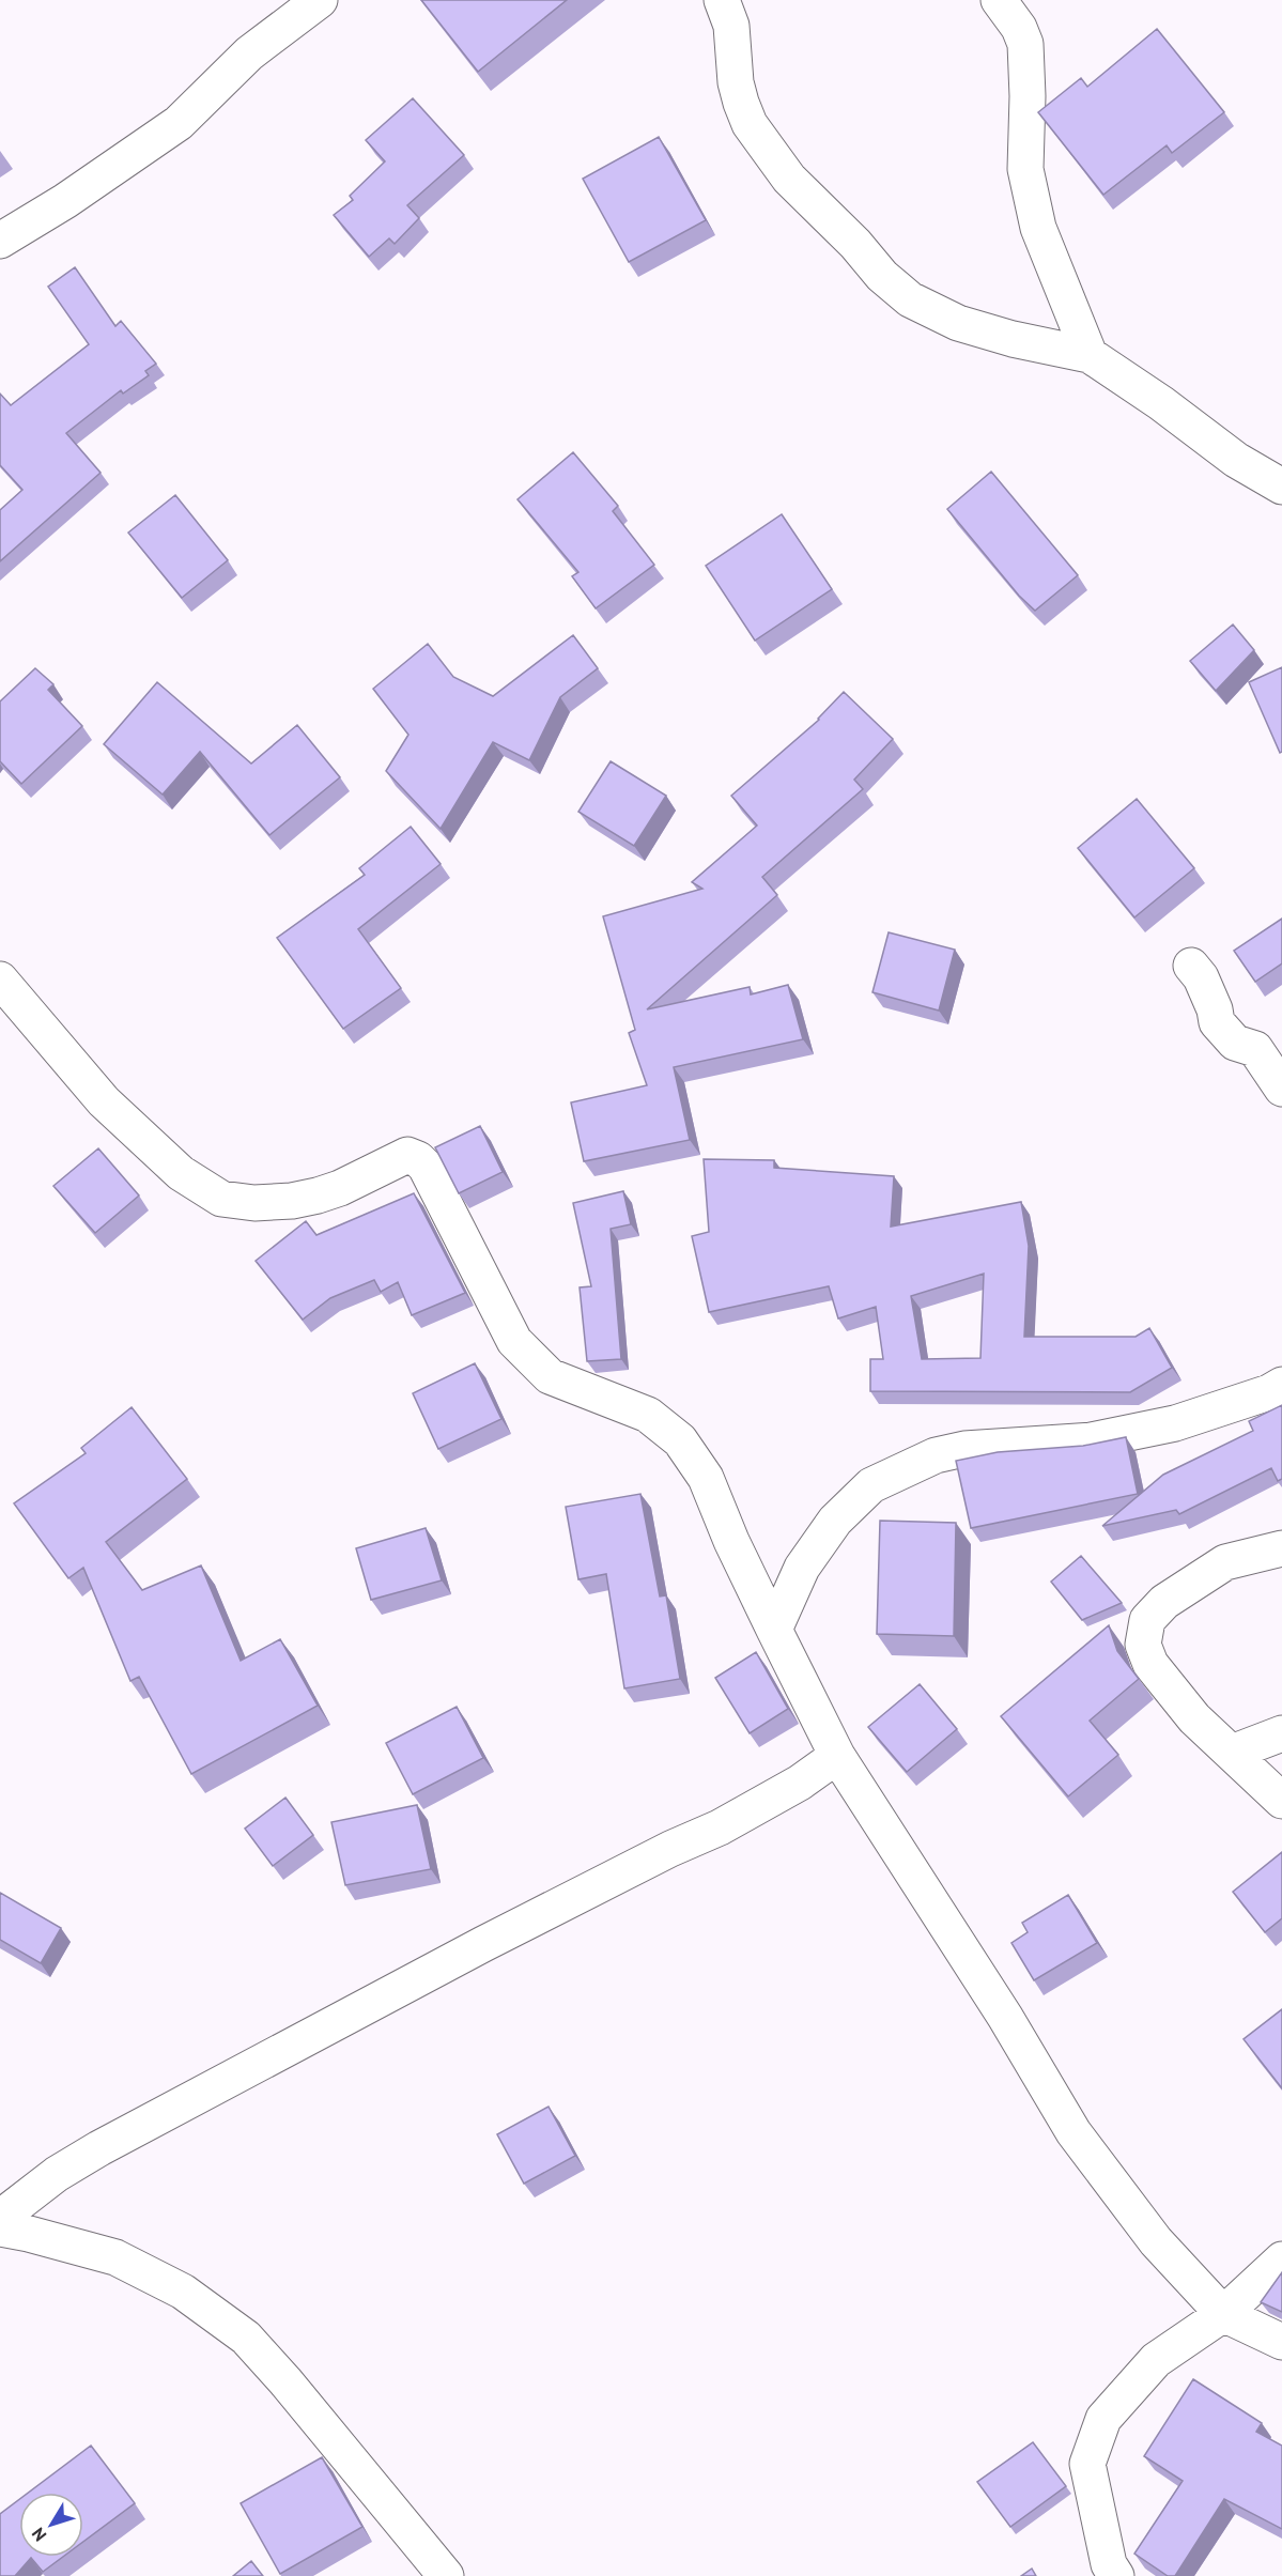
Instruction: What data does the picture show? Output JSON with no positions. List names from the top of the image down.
{
  "north": "bottom left"
}
